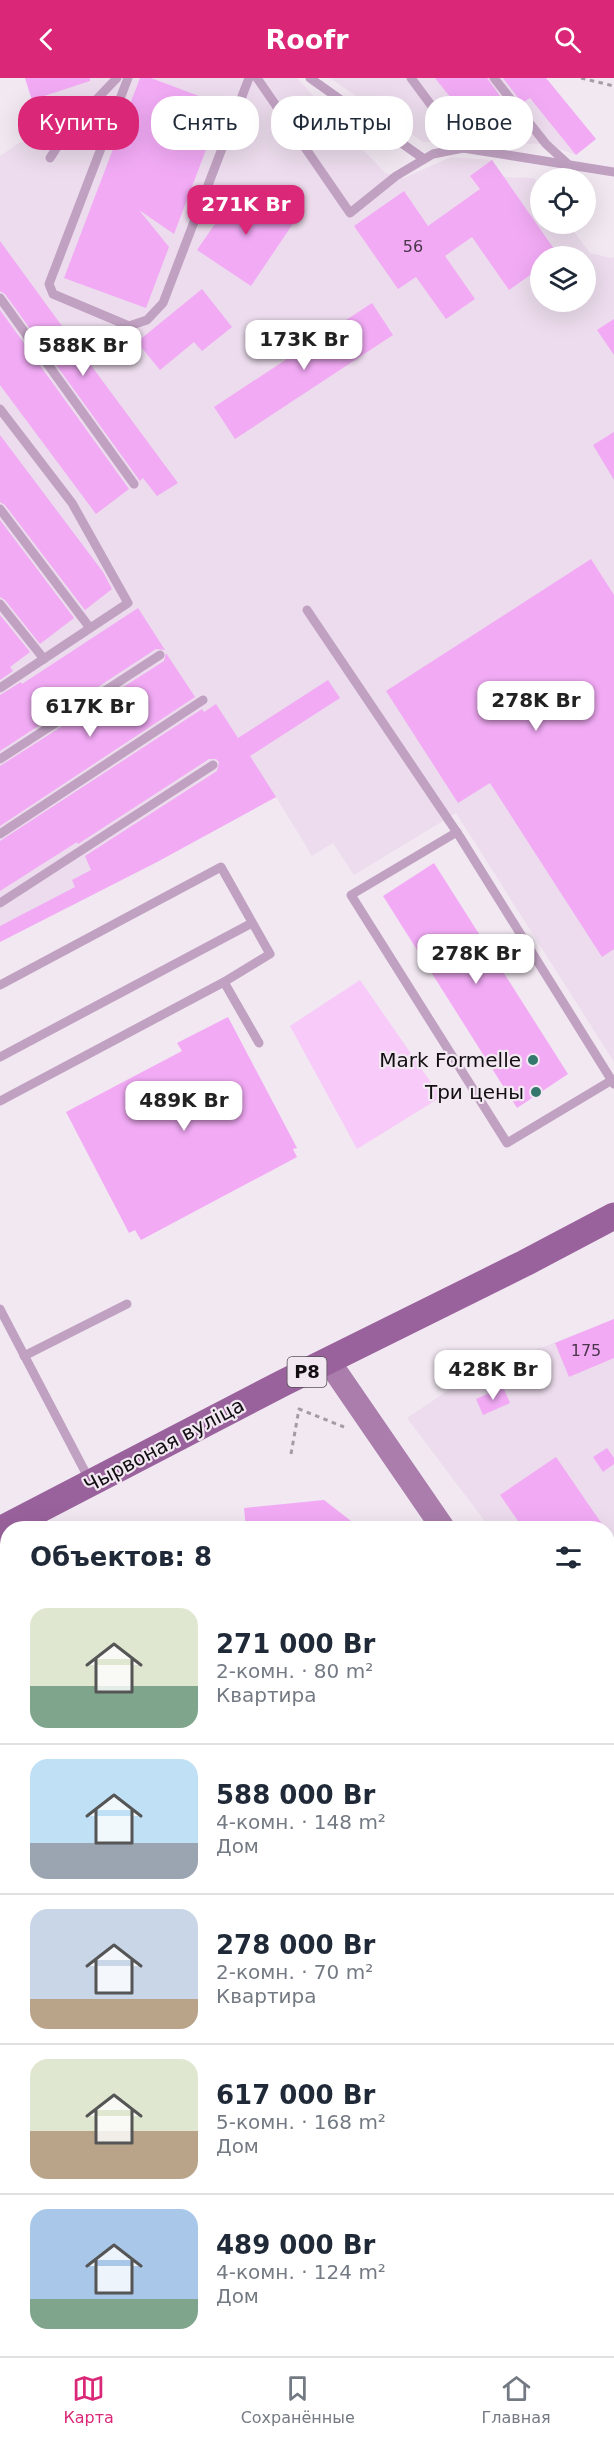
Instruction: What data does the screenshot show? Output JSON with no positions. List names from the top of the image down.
{
  "streets": {
    "main road": ["Р8", "Чырвоная вуліца"]
  },
  "places": ["Mark Formelle", "Три цены"],
  "house_numbers": ["56", "175"],
  "page": {
    "header": "Roofr",
    "chip": [
      "Купить",
      "Снять",
      "Фильтры",
      "Новое"
    ],
    "price": [
      "271K Br",
      "173K Br",
      "588K Br",
      "278K Br",
      "617K Br",
      "278K Br",
      "489K Br",
      "428K Br"
    ],
    "heading": "Объектов: 8",
    "list": [
      {
        "name": "271 000 Br",
        "note": "2-комн. · 80 m² · Квартира"
      },
      {
        "name": "588 000 Br",
        "note": "4-комн. · 148 m² · Дом"
      },
      {
        "name": "278 000 Br",
        "note": "2-комн. · 70 m² · Квартира"
      },
      {
        "name": "617 000 Br",
        "note": "5-комн. · 168 m² · Дом"
      },
      {
        "name": "489 000 Br",
        "note": "4-комн. · 124 m² · Дом"
      }
    ],
    "tabs": ["Карта", "Сохранённые", "Главная"]
  }
}
